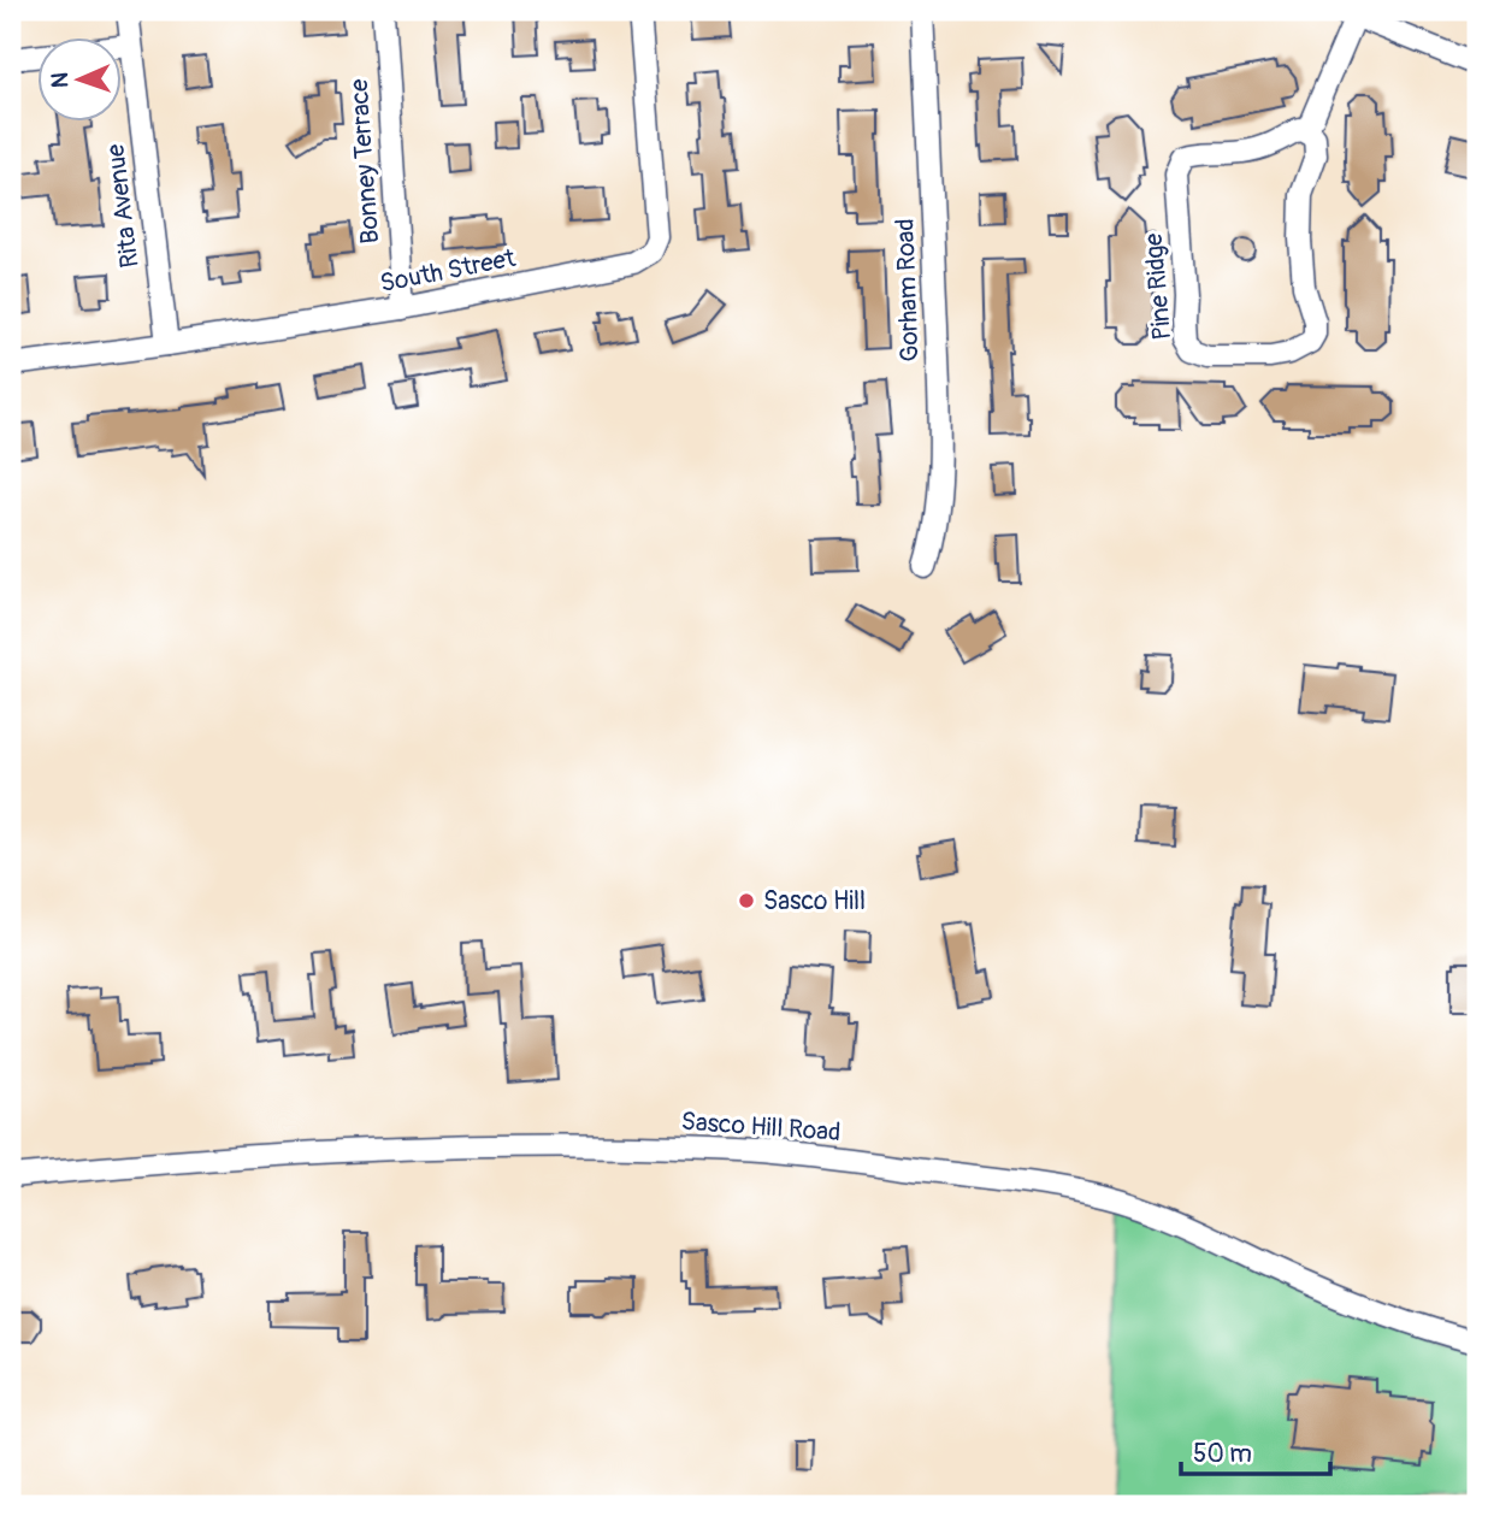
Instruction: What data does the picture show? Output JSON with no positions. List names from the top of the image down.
{
  "streets": {
    "street": [
      "Bonney Terrace",
      "Rita Avenue",
      "South Street",
      "Pine Ridge",
      "Gorham Road",
      "Sasco Hill Road"
    ]
  },
  "crossings": [
    ["Bonney Terrace", "South Street"],
    ["Rita Avenue", "South Street"]
  ],
  "places": ["Sasco Hill"],
  "scale_bar": "50 m",
  "north": "left"
}
